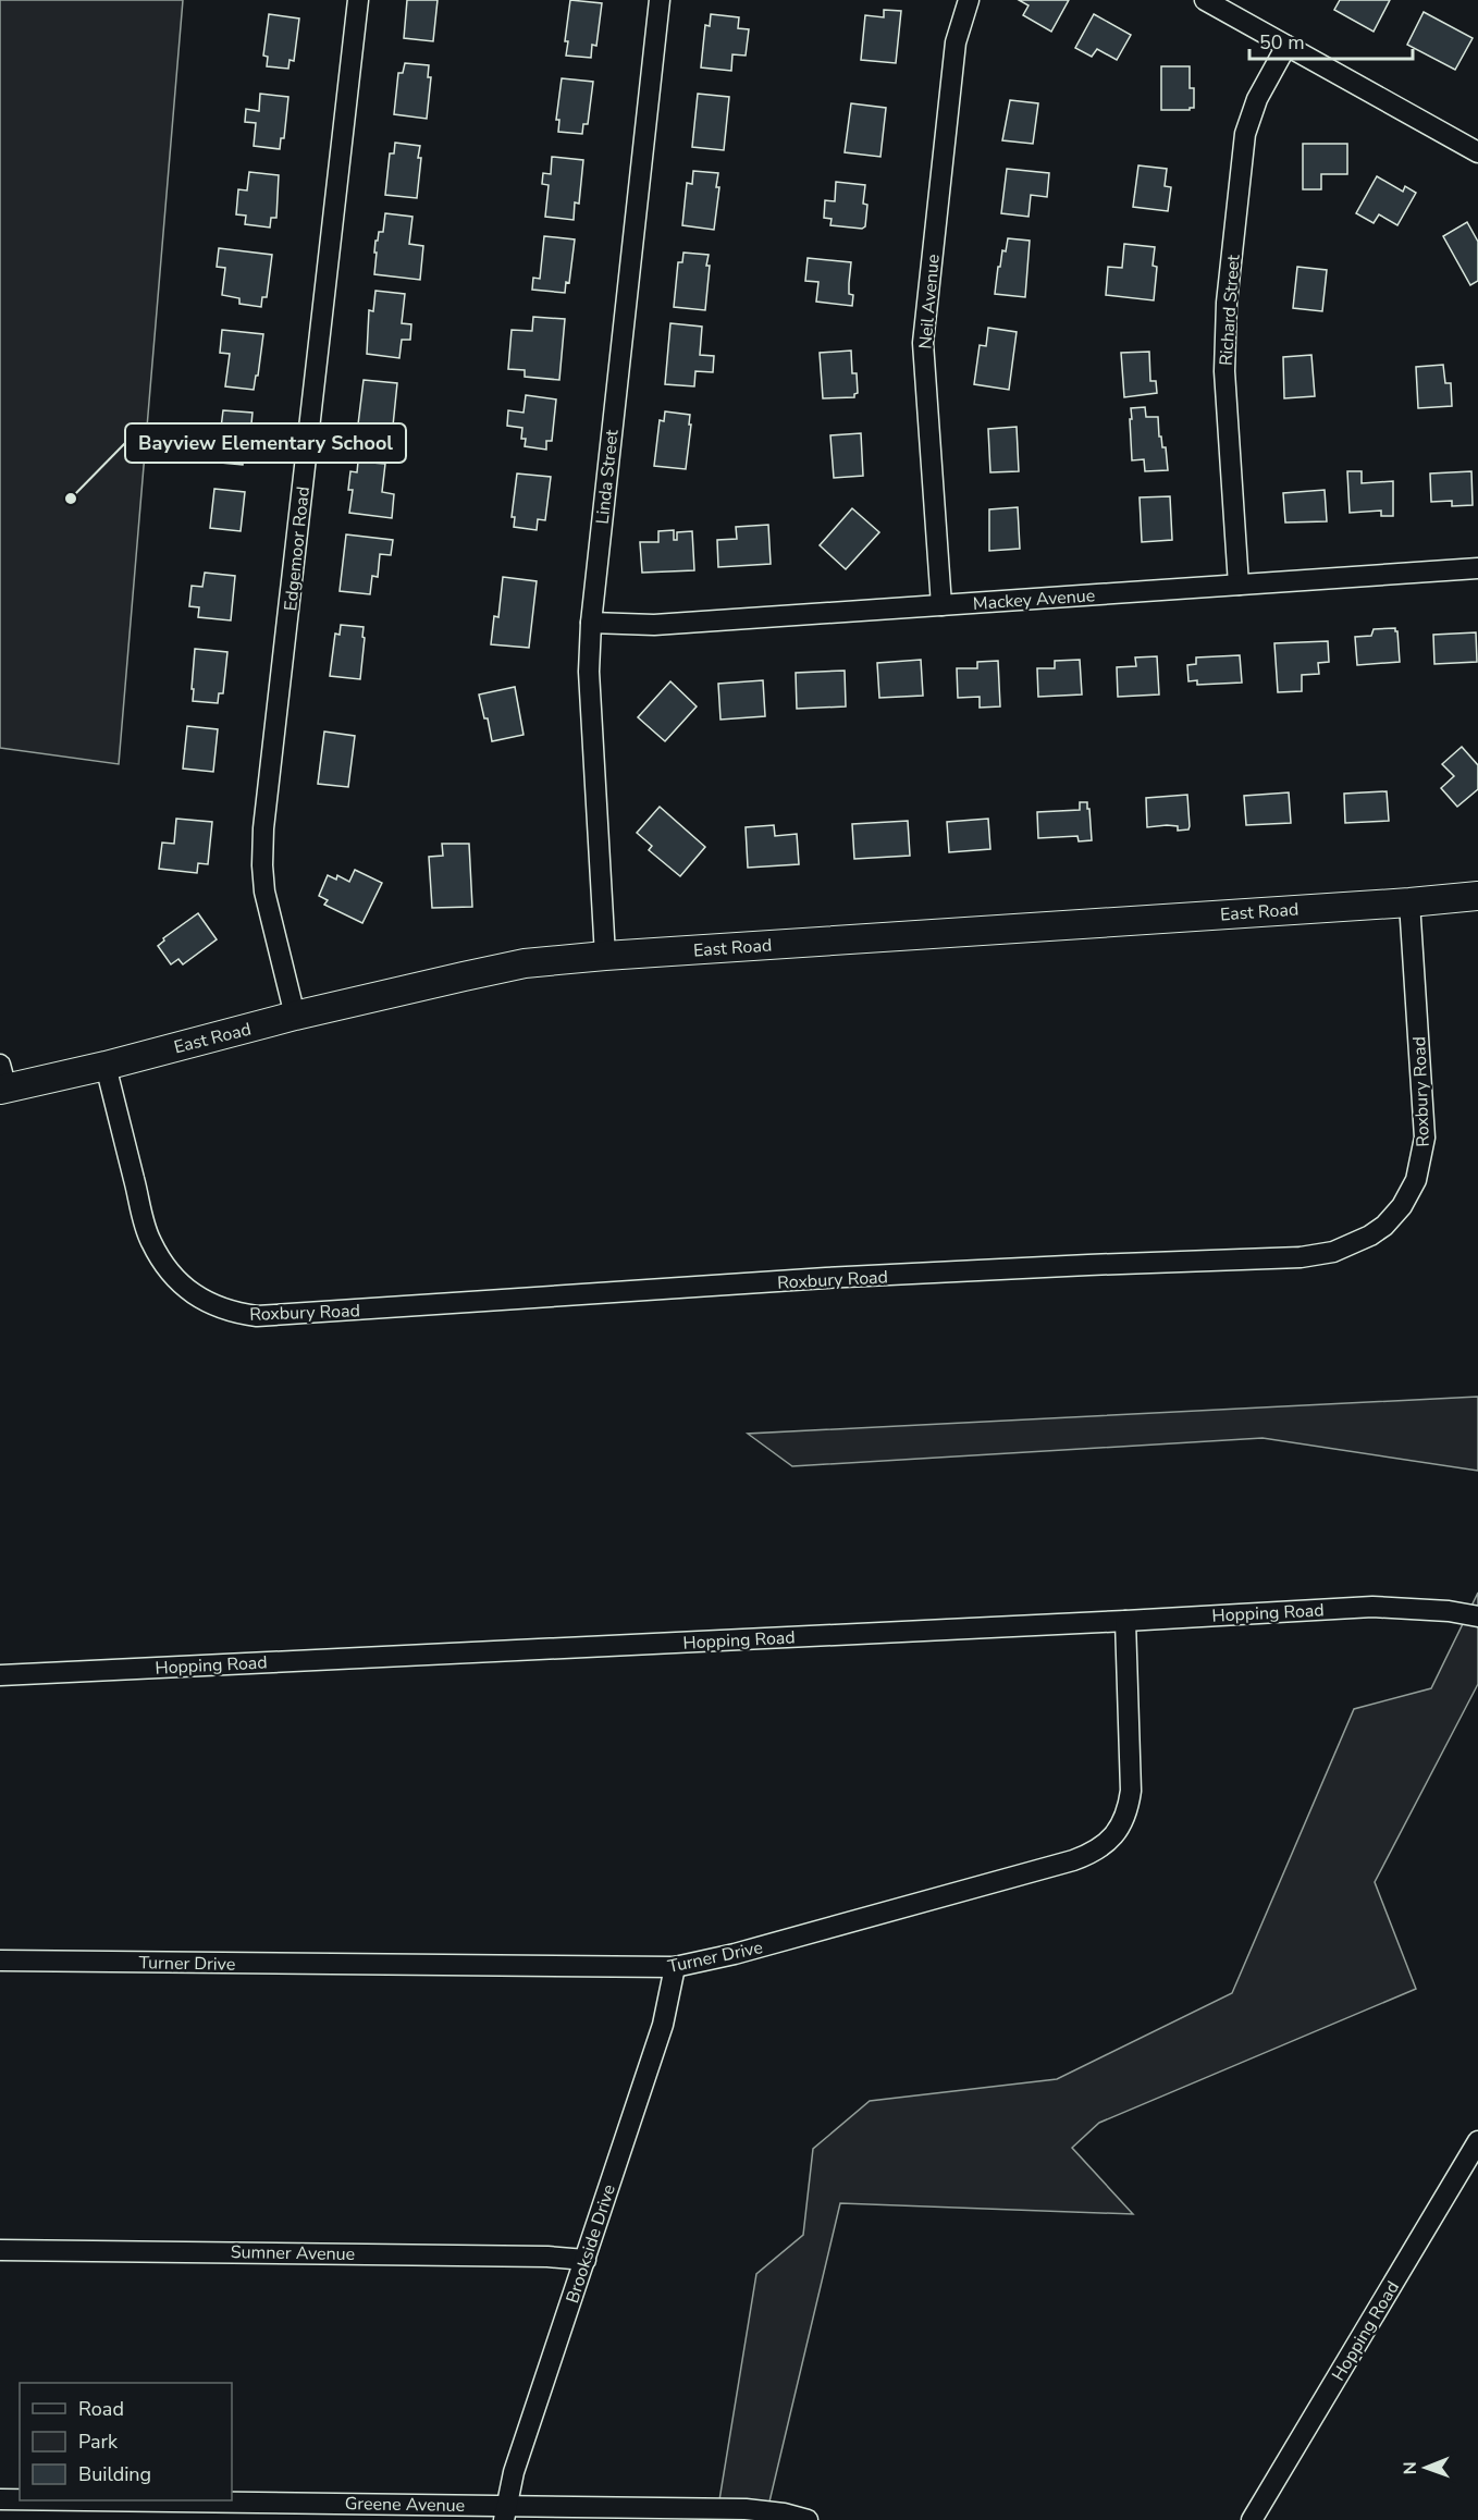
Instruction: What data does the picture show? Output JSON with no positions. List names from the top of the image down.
{
  "streets": {
    "street": [
      "Neil Avenue",
      "Richard Street",
      "Linda Street",
      "Edgemoor Road",
      "Mackey Avenue",
      "East Road",
      "Roxbury Road",
      "Hopping Road",
      "Turner Drive",
      "Brookside Drive",
      "Sumner Avenue",
      "Greene Avenue"
    ]
  },
  "crossings": [
    ["Neil Avenue", "Mackey Avenue"],
    ["Richard Street", "Mackey Avenue"],
    ["Linda Street", "Mackey Avenue"],
    ["Linda Street", "East Road"],
    ["Edgemoor Road", "East Road"],
    ["East Road", "Roxbury Road"],
    ["Hopping Road", "Turner Drive"],
    ["Turner Drive", "Brookside Drive"],
    ["Brookside Drive", "Sumner Avenue"],
    ["Brookside Drive", "Greene Avenue"]
  ],
  "places": ["Bayview Elementary School"],
  "legend": ["Road", "Park", "Building"],
  "scale_bar": "50 m",
  "north": "left"
}
